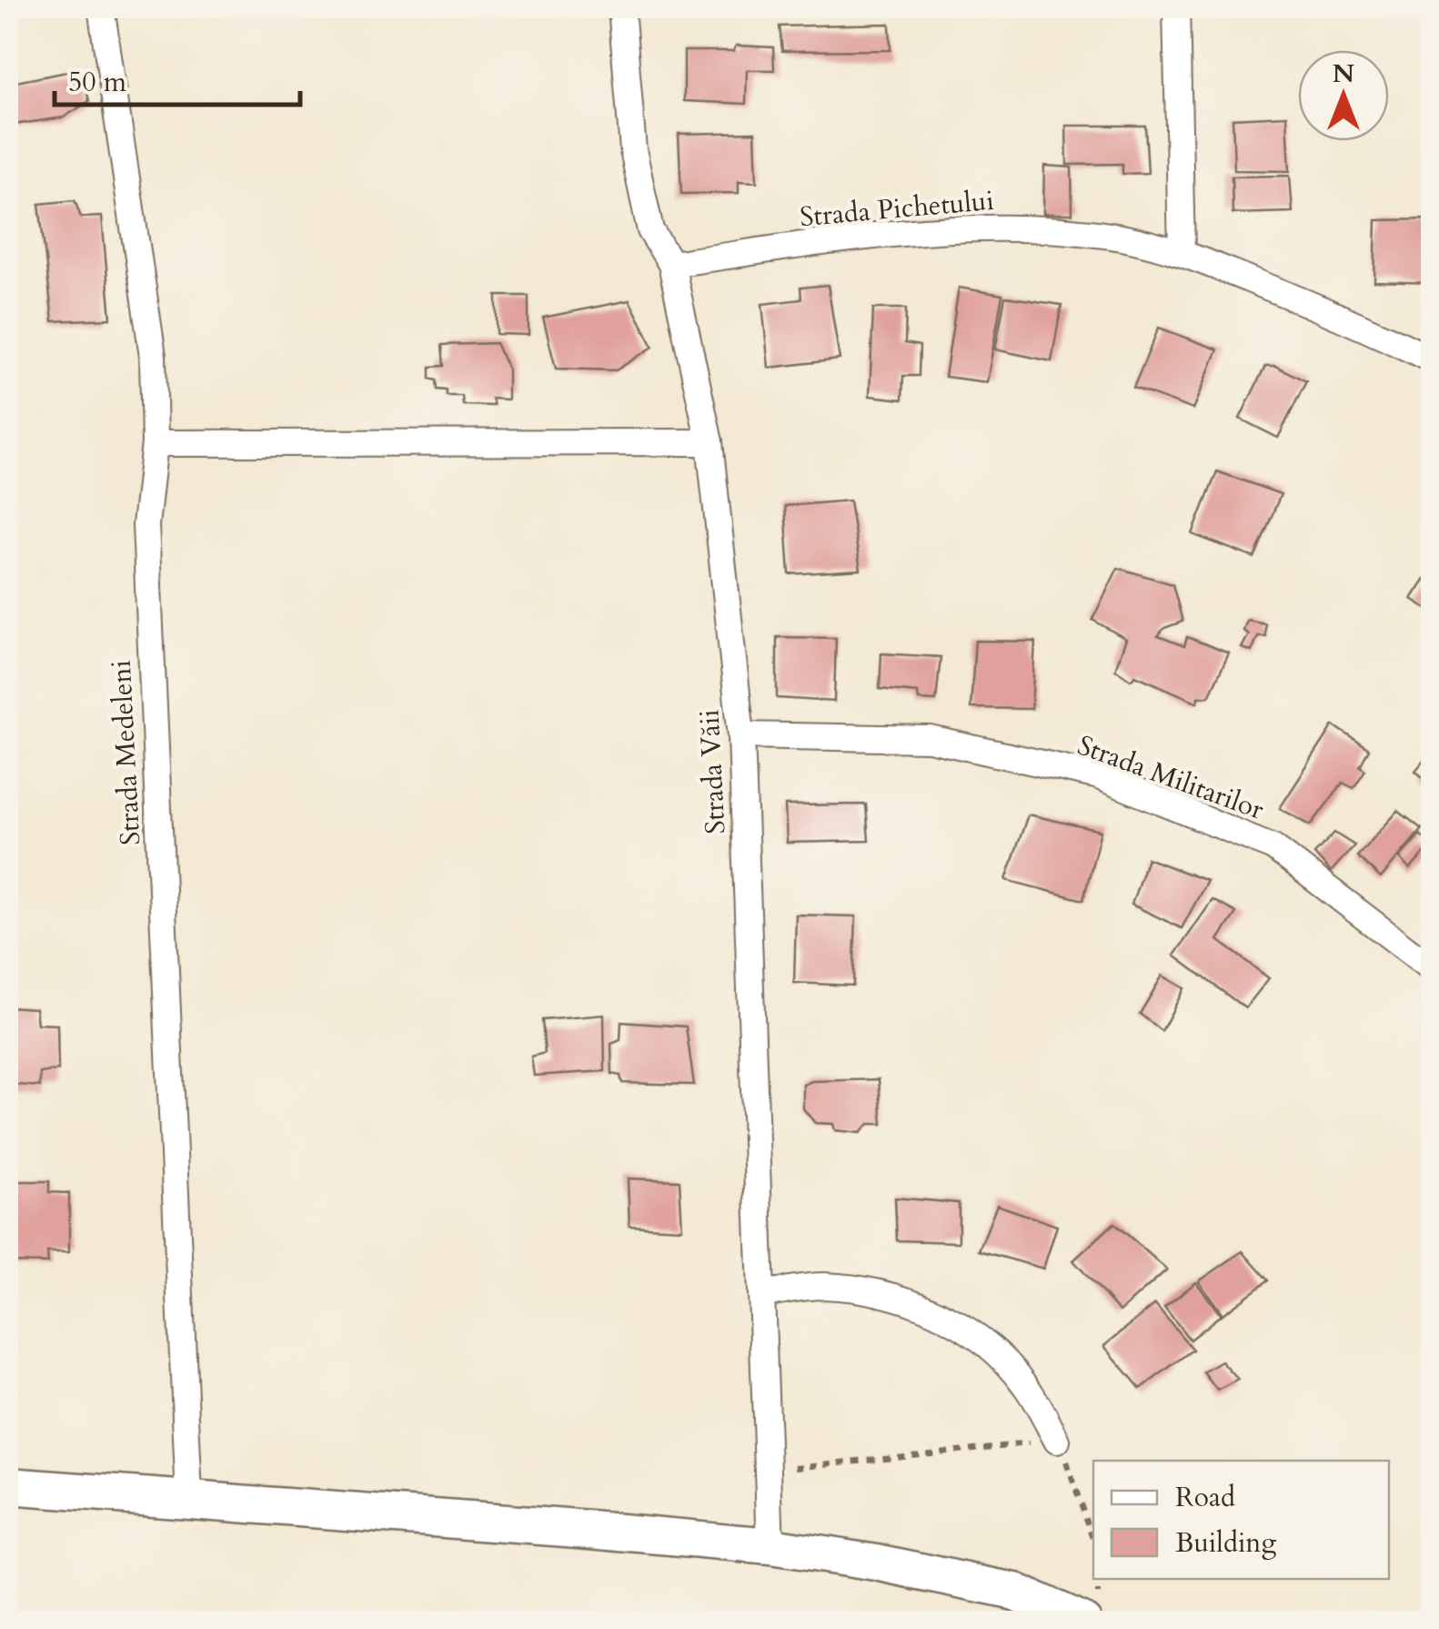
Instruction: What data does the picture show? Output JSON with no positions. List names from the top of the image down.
{
  "streets": {
    "street": [
      "Strada Pichetului",
      "Strada Medeleni",
      "Strada Văii",
      "Strada Militarilor"
    ]
  },
  "crossings": [
    ["Strada Pichetului", "Strada Văii"],
    ["Strada Văii", "Strada Militarilor"]
  ],
  "legend": ["Road", "Building"],
  "scale_bar": "50 m",
  "north": "top"
}
